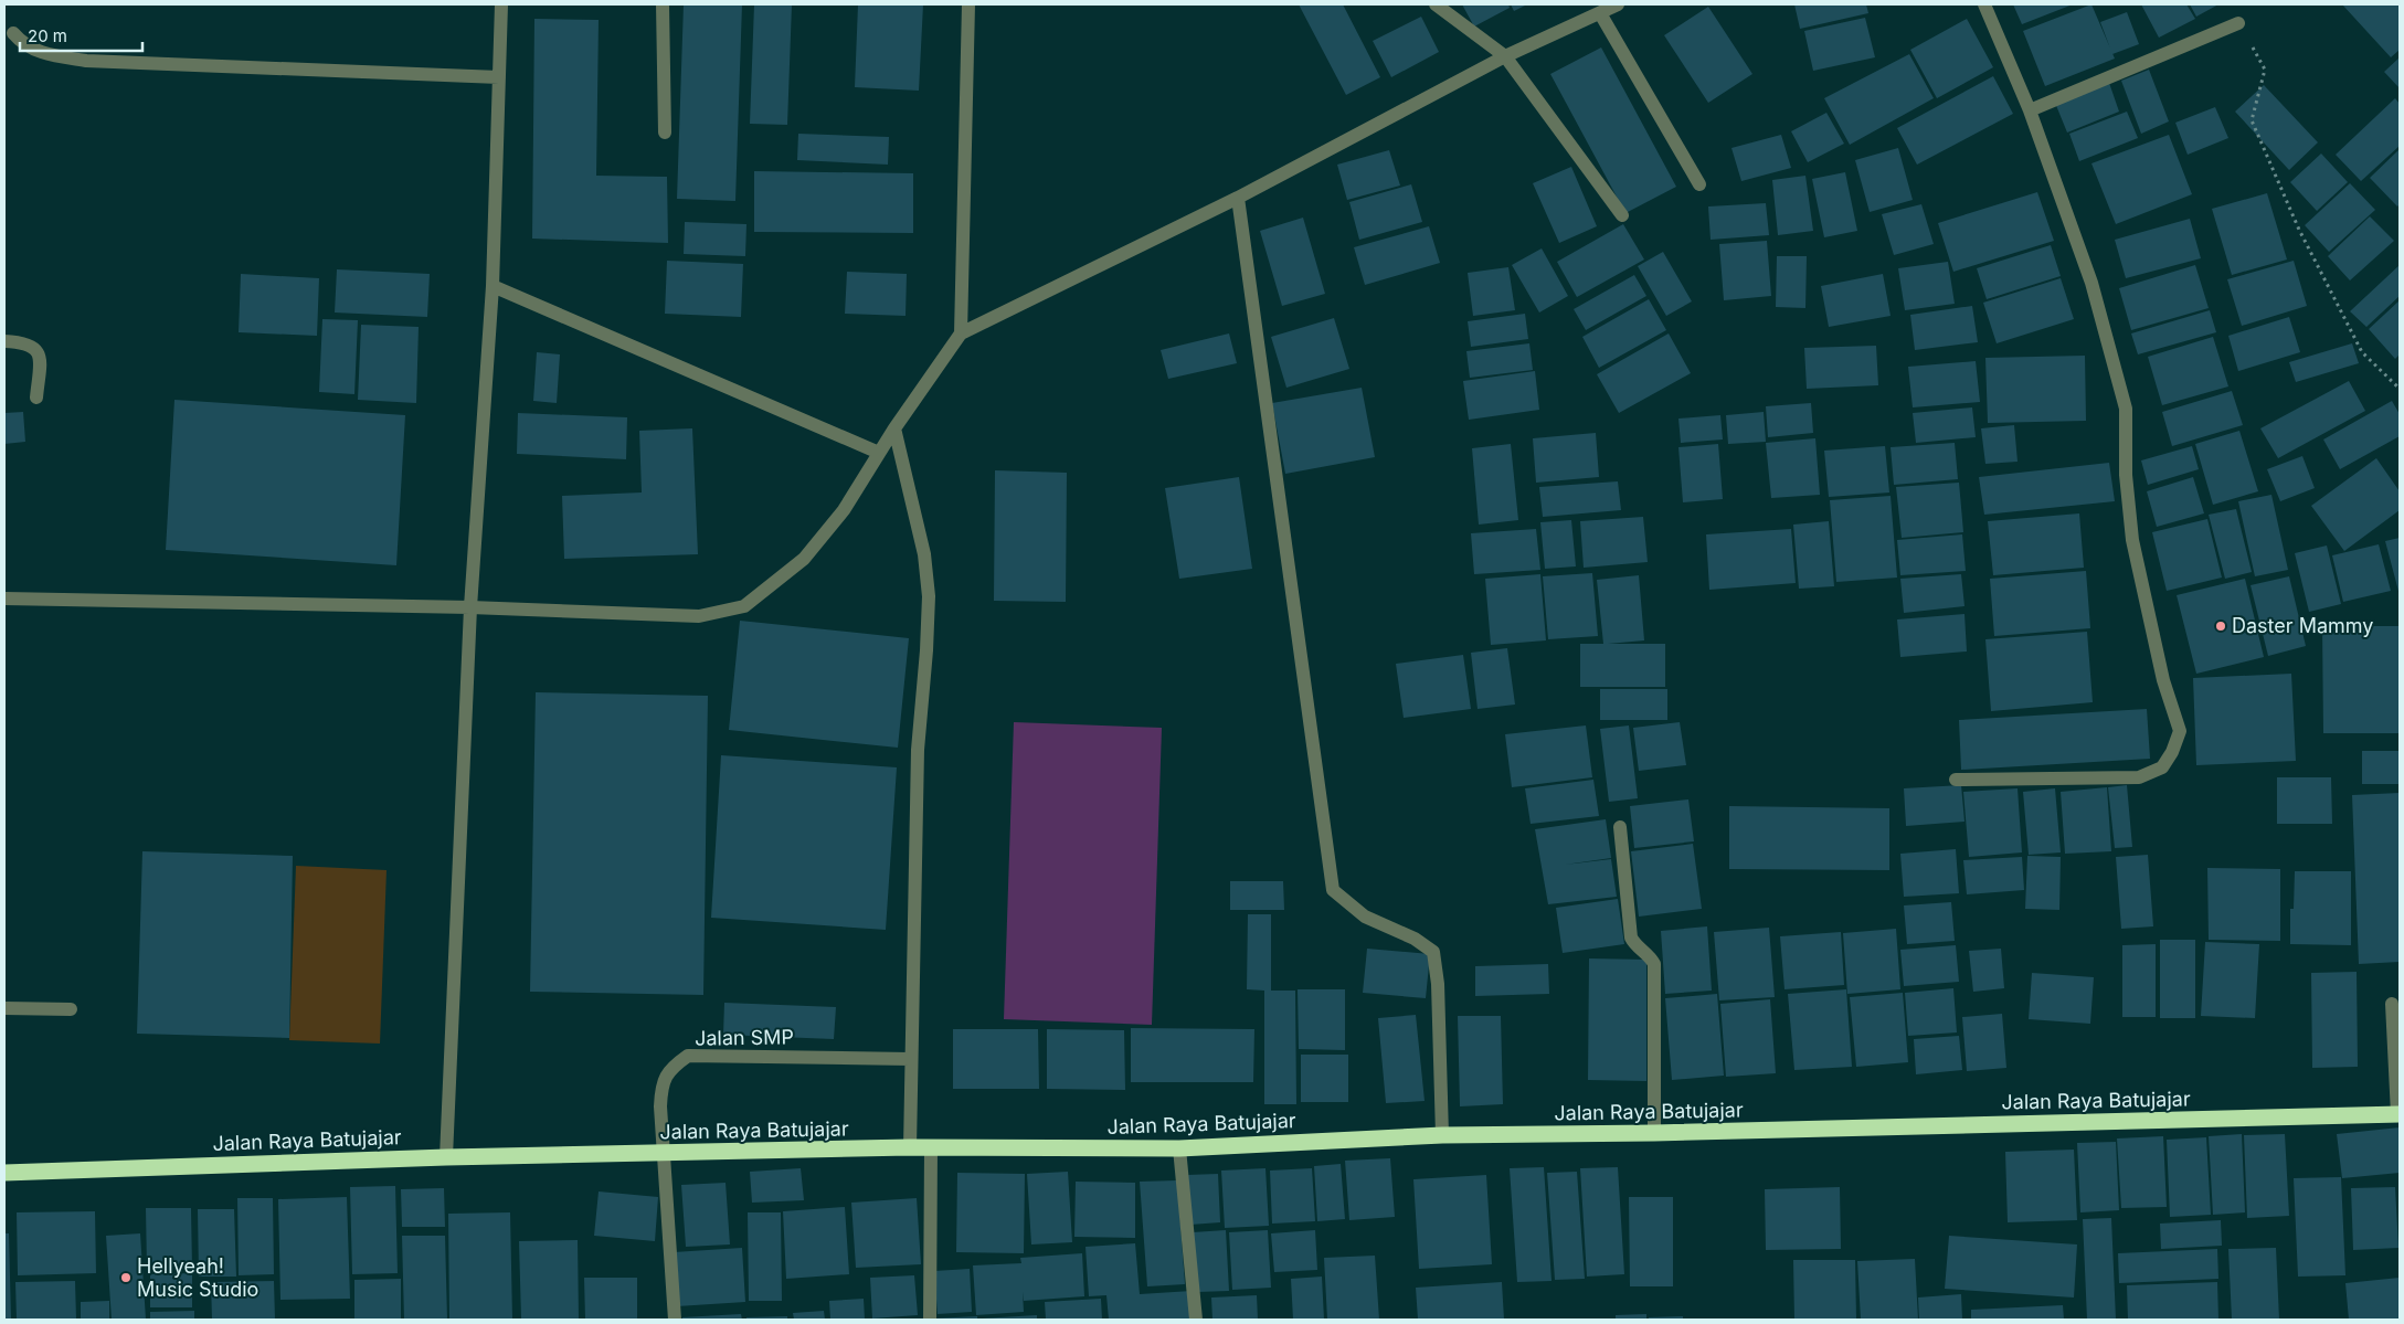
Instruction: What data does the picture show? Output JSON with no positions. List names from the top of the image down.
{
  "streets": {
    "highway": ["Jalan Raya Batujajar"],
    "street": ["Jalan SMP"]
  },
  "crossings": [
    ["Jalan SMP", "Jalan Raya Batujajar"]
  ],
  "places": ["Daster Mammy", "Hellyeah! Music Studio"],
  "scale_bar": "20 m"
}
